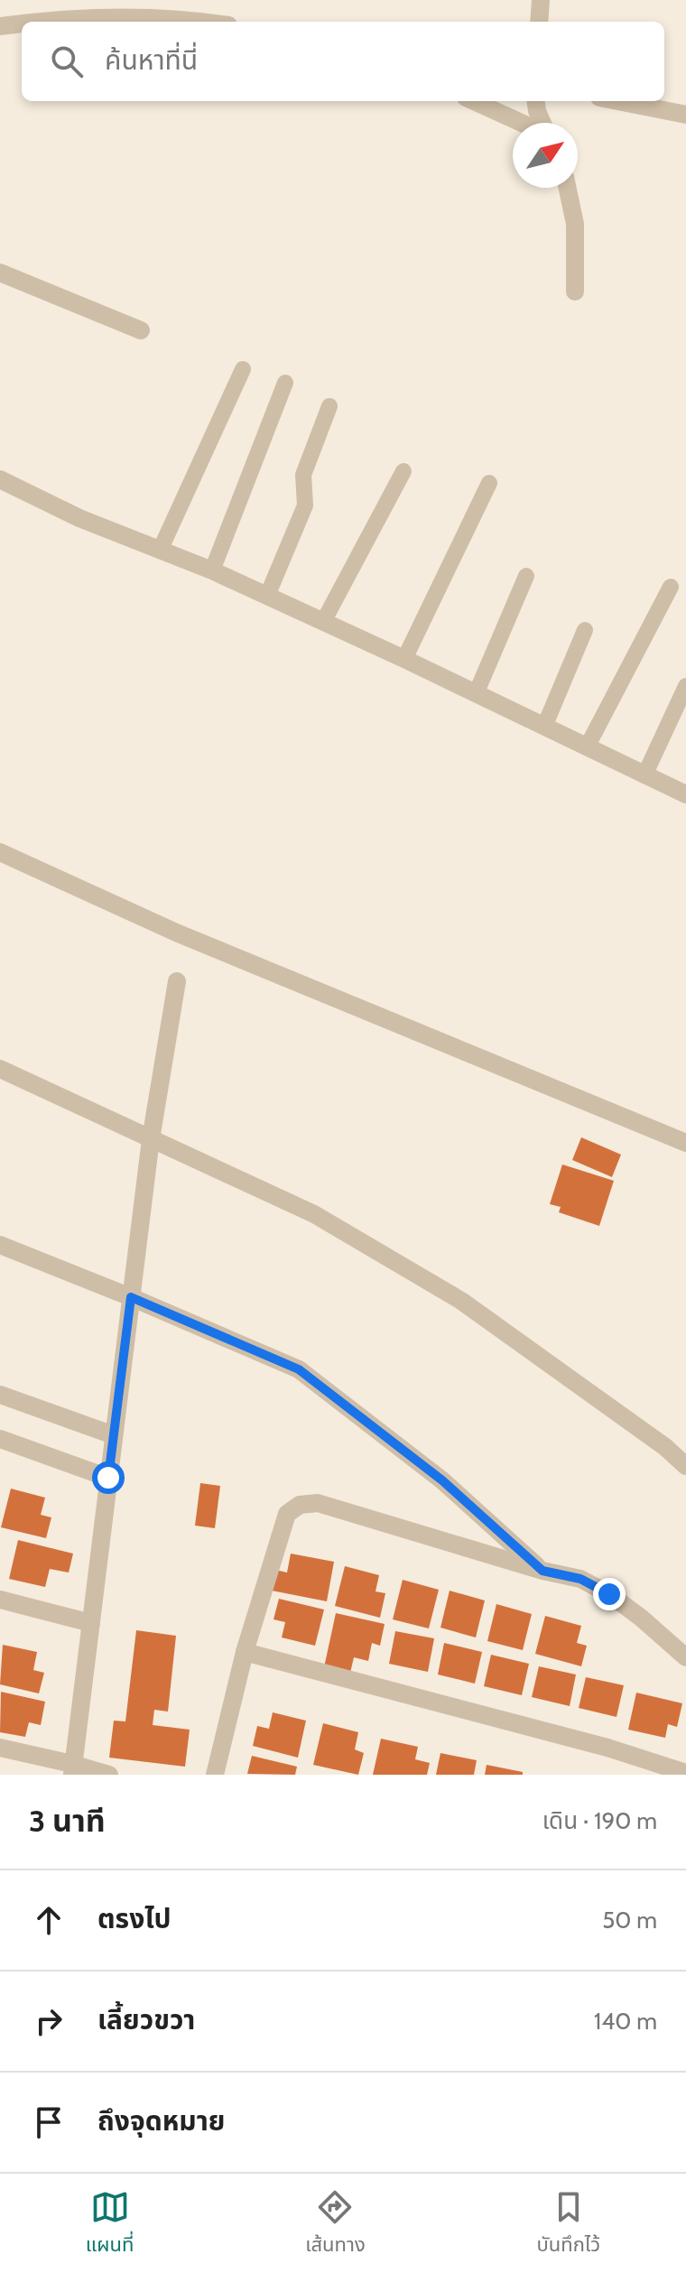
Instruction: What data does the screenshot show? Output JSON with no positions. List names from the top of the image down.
{
  "north": "top right",
  "page": {
    "search": "ค้นหาที่นี่",
    "heading": ["3 นาที", "เดิน · 190 m"],
    "list": [
      ["ตรงไป", "50 m"],
      ["เลี้ยวขวา", "140 m"],
      "ถึงจุดหมาย"
    ],
    "nav": ["แผนที่", "เส้นทาง", "บันทึกไว้"]
  }
}
